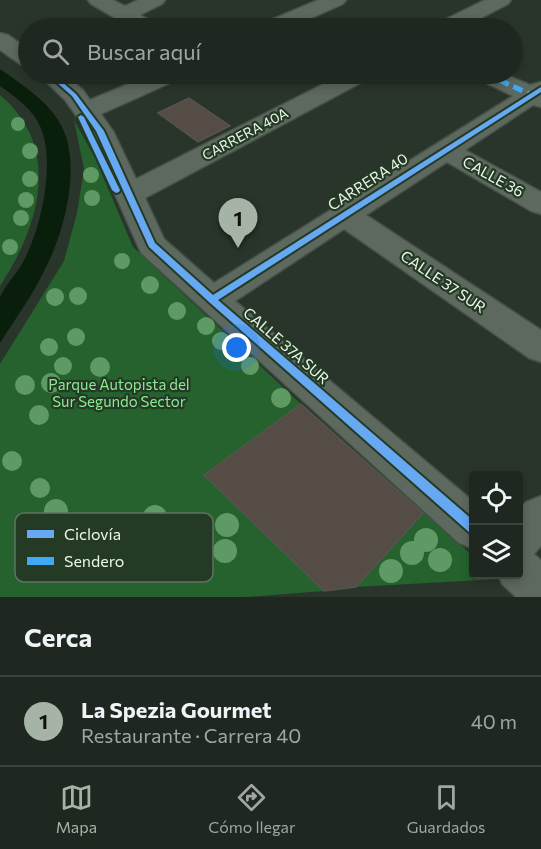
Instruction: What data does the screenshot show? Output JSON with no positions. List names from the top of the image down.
{
  "streets": {
    "street": [
      "CARRERA 40A",
      "CALLE 36",
      "CARRERA 40",
      "CALLE 37 SUR",
      "CALLE 37A SUR"
    ]
  },
  "crossings": [
    ["CARRERA 40A", "CALLE 37A SUR"],
    ["CALLE 36", "CARRERA 40"],
    ["CARRERA 40", "CALLE 37 SUR"],
    ["CARRERA 40", "CALLE 37A SUR"]
  ],
  "parks": ["Parque Autopista del Sur Segundo Sector"],
  "legend": ["Ciclovía", "Sendero"],
  "page": {
    "search": "Buscar aquí",
    "pins": "1",
    "heading": "Cerca",
    "list": [
      {
        "mark": "1",
        "name": "La Spezia Gourmet",
        "note": "Restaurante · Carrera 40",
        "value": "40 m"
      }
    ],
    "nav": ["Mapa", "Cómo llegar", "Guardados"]
  }
}
